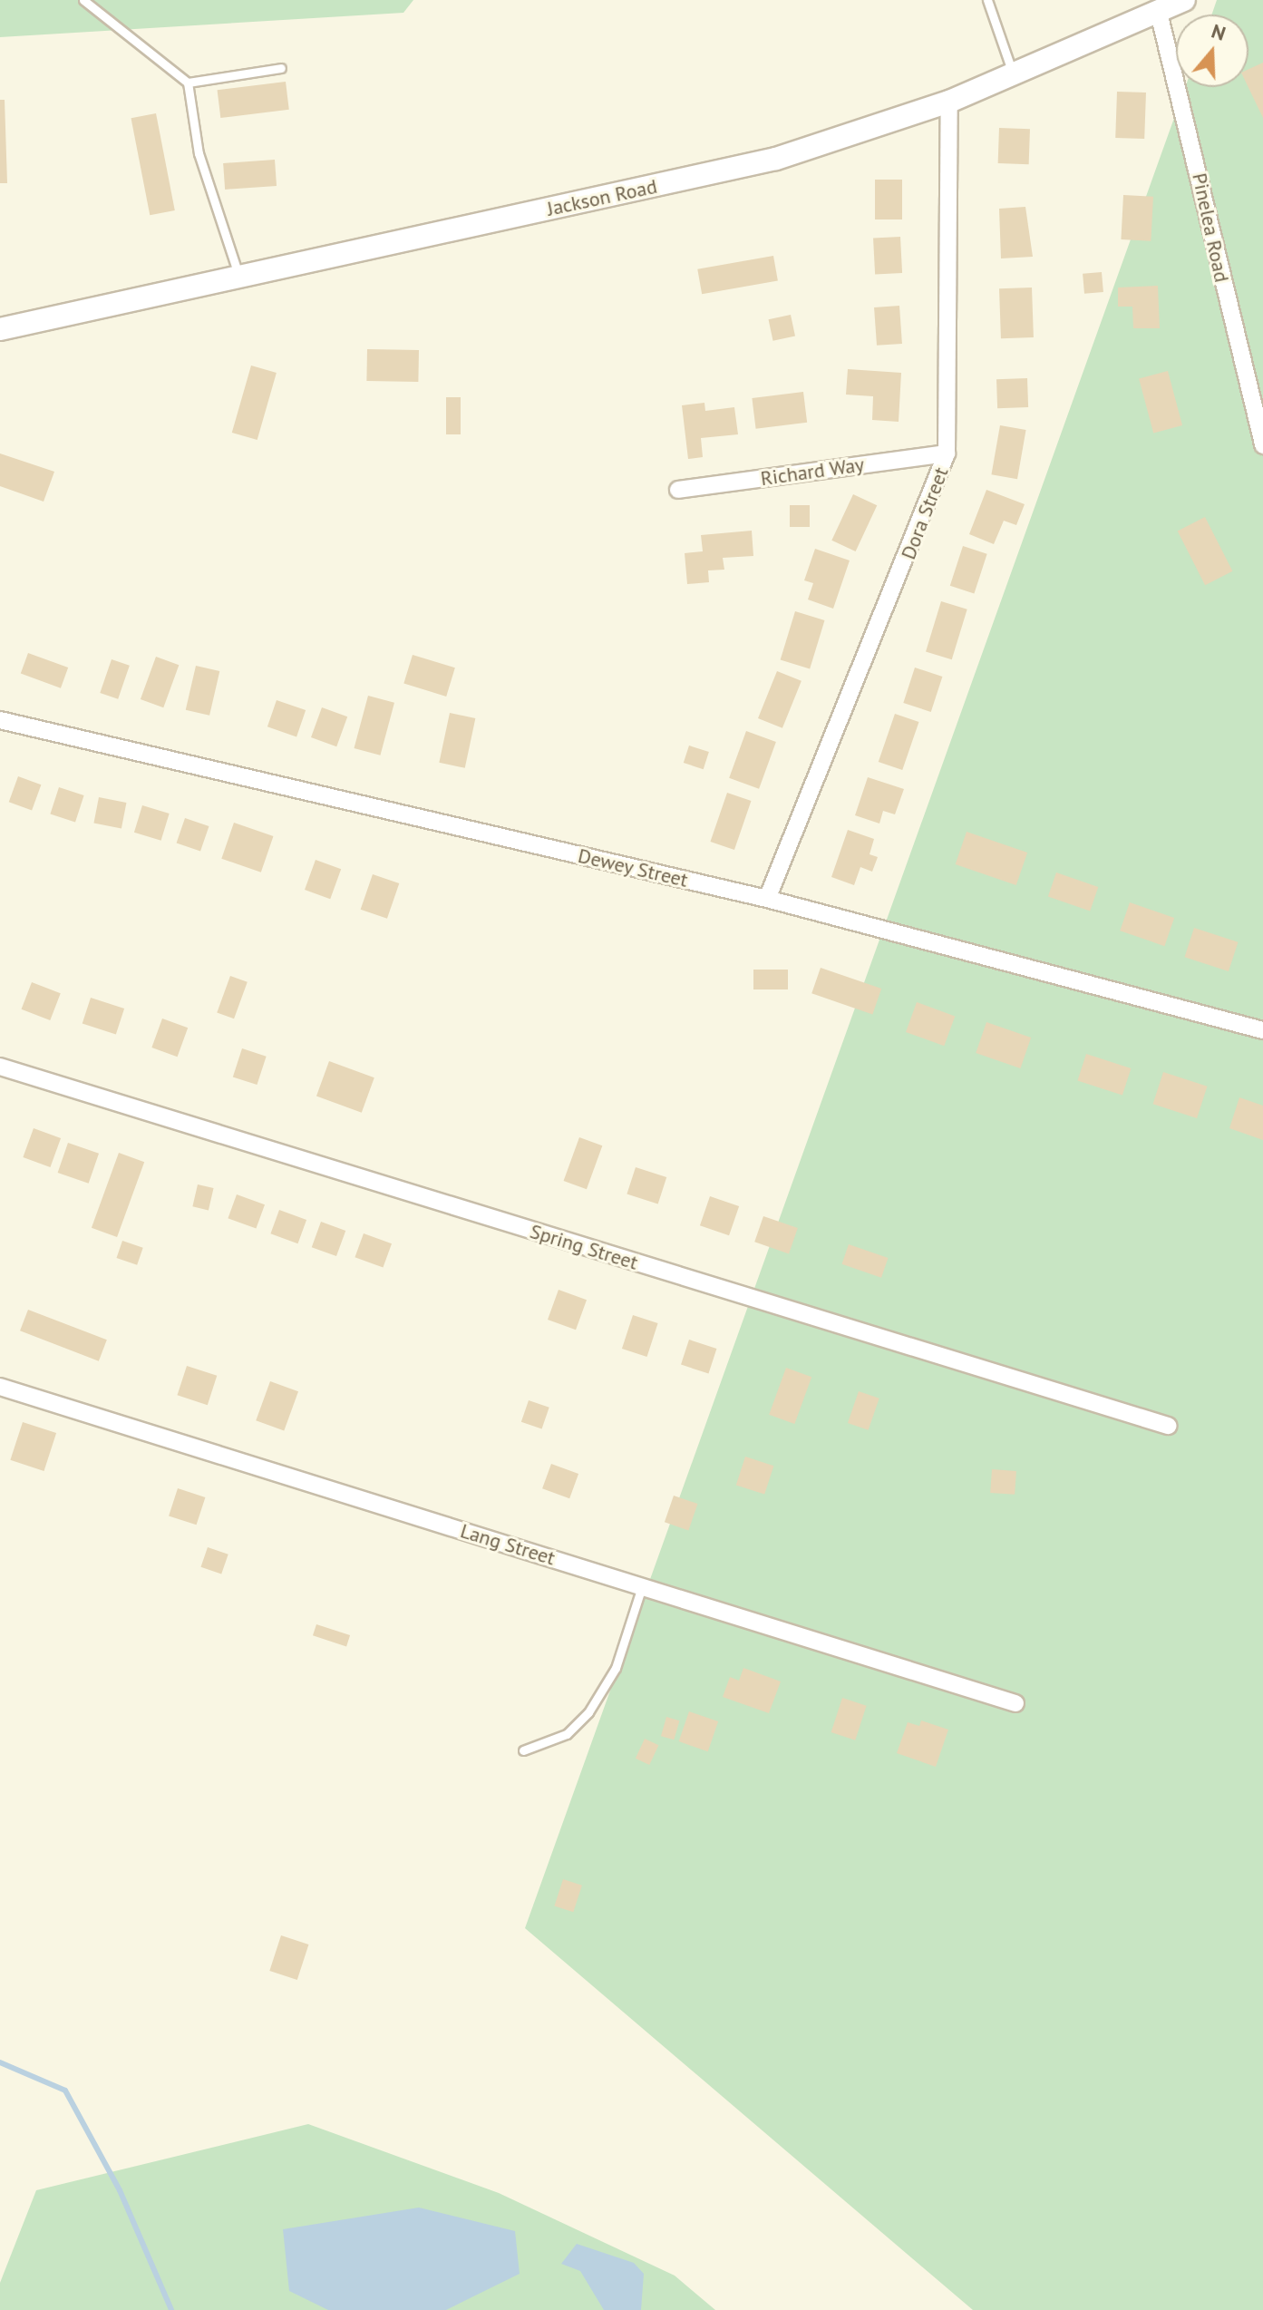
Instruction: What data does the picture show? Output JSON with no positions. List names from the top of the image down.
{
  "streets": {
    "main road": ["Jackson Road"],
    "street": [
      "Pinelea Road",
      "Richard Way",
      "Dora Street",
      "Dewey Street",
      "Spring Street",
      "Lang Street"
    ]
  },
  "crossings": [
    ["Jackson Road", "Pinelea Road"],
    ["Jackson Road", "Dora Street"],
    ["Richard Way", "Dora Street"],
    ["Dora Street", "Dewey Street"]
  ],
  "north": "top"
}
